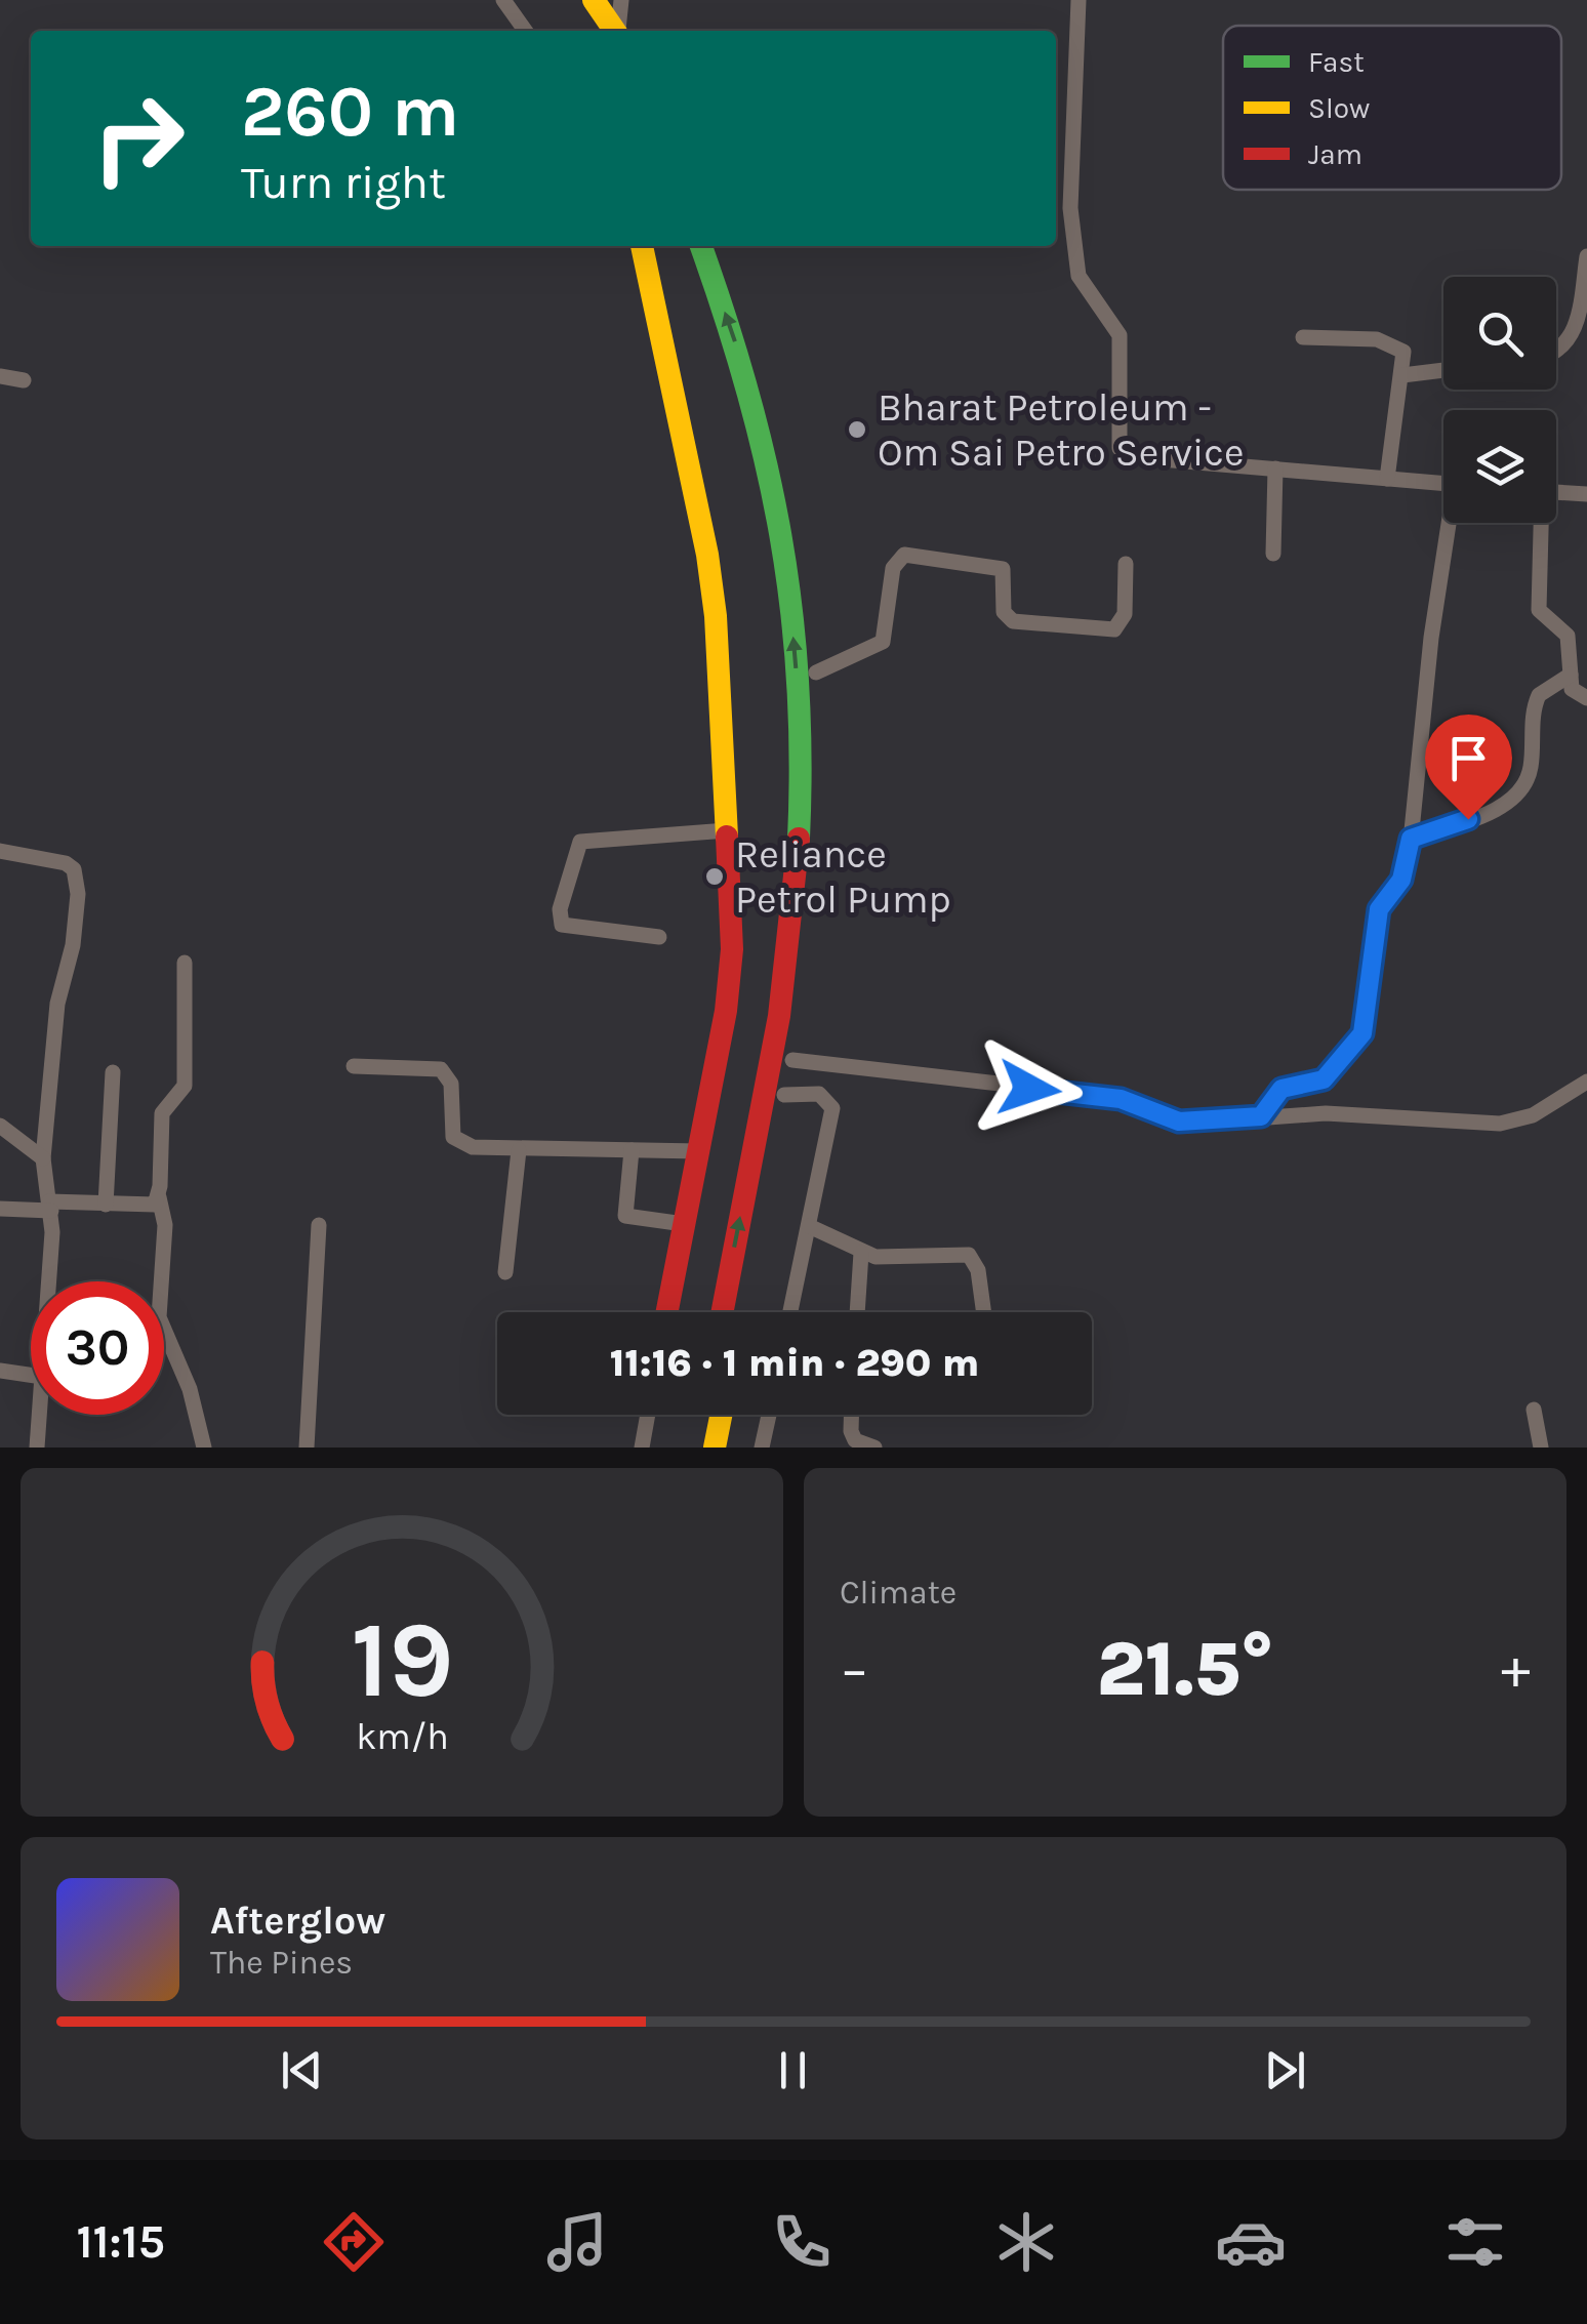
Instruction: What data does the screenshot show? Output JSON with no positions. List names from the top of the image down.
{
  "places": ["Bharat Petroleum - Om Sai Petro Service", "Reliance Petrol Pump"],
  "legend": ["Fast", "Slow", "Jam"],
  "page": {
    "turn": ["260 m", "Turn right"],
    "limit": "30",
    "trip": "11:16 · 1 min · 290 m",
    "tile": "Climate",
    "heat": ["−", "21.5°", "+"],
    "song": ["Afterglow", "The Pines"],
    "tabs": "11:15",
    "gauge": ["19", "km/h"]
  }
}
